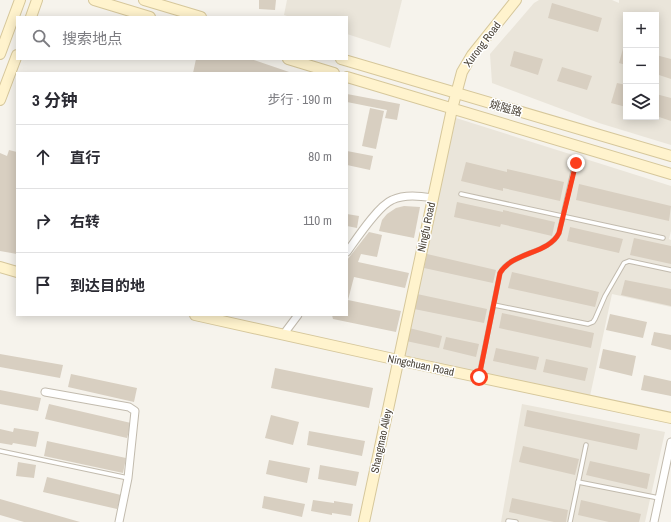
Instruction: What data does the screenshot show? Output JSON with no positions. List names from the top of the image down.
{
  "streets": {
    "street": [
      "Xurong Road",
      "姚隘路",
      "Ningfu Road",
      "Ningchuan Road",
      "Shangmao Alley"
    ]
  },
  "crossings": [
    ["Xurong Road", "姚隘路"],
    ["Xurong Road", "Ningfu Road"],
    ["姚隘路", "Ningfu Road"],
    ["Ningfu Road", "Ningchuan Road"],
    ["Ningfu Road", "Shangmao Alley"],
    ["Ningchuan Road", "Shangmao Alley"]
  ],
  "page": {
    "map_buttons": ["+", "−"],
    "search": "搜索地点",
    "heading": ["3 分钟", "步行 · 190 m"],
    "list": [
      ["直行", "80 m"],
      ["右转", "110 m"],
      "到达目的地"
    ]
  }
}
